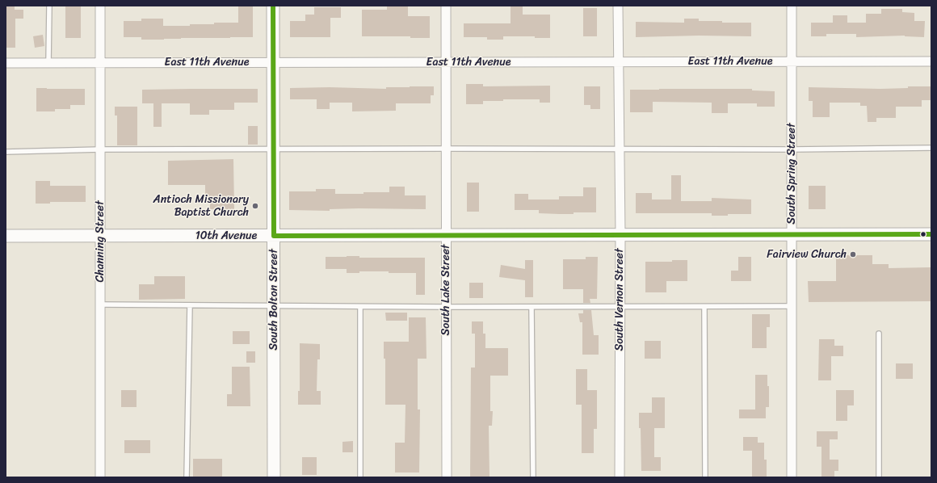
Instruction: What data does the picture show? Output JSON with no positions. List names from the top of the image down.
{
  "streets": {
    "main road": ["10th Avenue", "South Bolton Street"],
    "street": [
      "East 11th Avenue",
      "South Spring Street",
      "Channing Street",
      "South Lake Street",
      "South Vernon Street"
    ]
  },
  "crossings": [
    ["East 11th Avenue", "South Spring Street"],
    ["East 11th Avenue", "Channing Street"],
    ["East 11th Avenue", "South Lake Street"],
    ["East 11th Avenue", "South Bolton Street"],
    ["East 11th Avenue", "South Vernon Street"],
    ["South Spring Street", "10th Avenue"],
    ["10th Avenue", "Channing Street"],
    ["10th Avenue", "South Lake Street"],
    ["10th Avenue", "South Bolton Street"],
    ["10th Avenue", "South Vernon Street"]
  ],
  "places": ["Antioch Missionary Baptist Church", "Fairview Church"]
}
